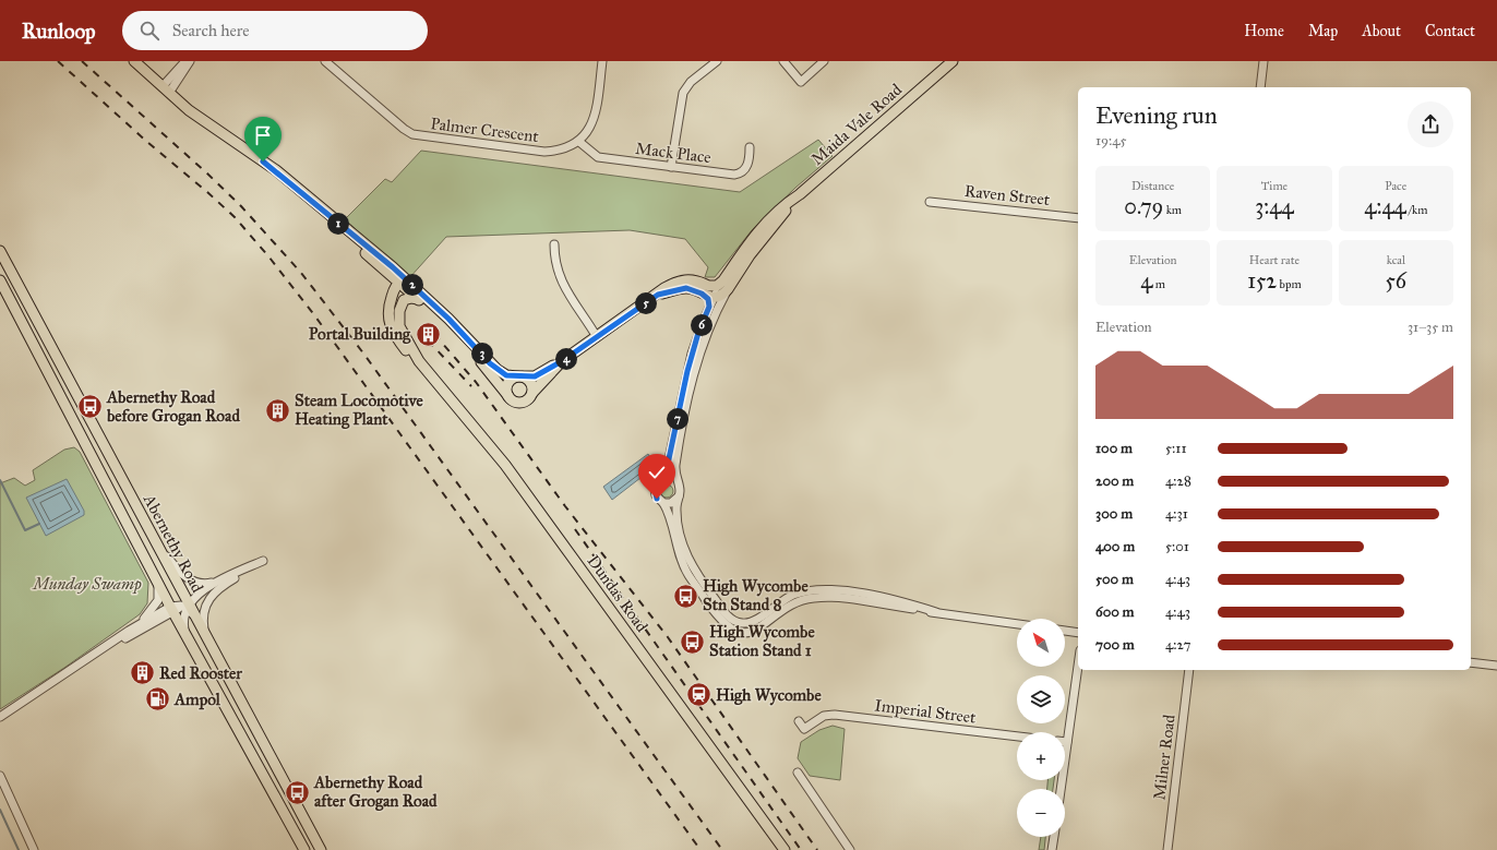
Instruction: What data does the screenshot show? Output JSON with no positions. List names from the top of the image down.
{
  "streets": {
    "main road": ["Maida Vale Road", "Abernethy Road", "Dundas Road"],
    "street": [
      "Palmer Crescent",
      "Mack Place",
      "Raven Street",
      "Imperial Street",
      "Milner Road"
    ]
  },
  "crossings": [
    ["Palmer Crescent", "Mack Place"]
  ],
  "parks": ["Munday Swamp"],
  "places": {
    "building": ["Portal Building", "Steam Locomotive Heating Plant", "Red Rooster"],
    "bus stop": [
      "Abernethy Road before Grogan Road",
      "High Wycombe Stn Stand 8",
      "High Wycombe Station Stand 1",
      "Abernethy Road after Grogan Road"
    ],
    "station": ["High Wycombe"],
    "fuel station": ["Ampol"]
  },
  "north": "top left",
  "page": {
    "header": "Runloop",
    "search": "Search here",
    "nav": [
      "Home",
      "Map",
      "About",
      "Contact"
    ],
    "heading": ["Evening run", "19:45"],
    "stats": [
      ["Distance", "0.79 km"],
      ["Time", "3:44"],
      ["Pace", "4:44 /km"],
      ["Elevation", "4 m"],
      ["Heart rate", "152 bpm"],
      ["kcal", "56"]
    ],
    "pins": [
      "1",
      "2",
      "5",
      "6",
      "3",
      "4",
      "7"
    ],
    "chart": ["Elevation", "31–35 m"],
    "list": [
      {
        "name": "100 m",
        "note": "5:11"
      },
      {
        "name": "200 m",
        "note": "4:28"
      },
      {
        "name": "300 m",
        "note": "4:31"
      },
      {
        "name": "400 m",
        "note": "5:01"
      },
      {
        "name": "500 m",
        "note": "4:43"
      },
      {
        "name": "600 m",
        "note": "4:43"
      },
      {
        "name": "700 m",
        "note": "4:27"
      }
    ],
    "map_buttons": ["+", "−"]
  }
}
